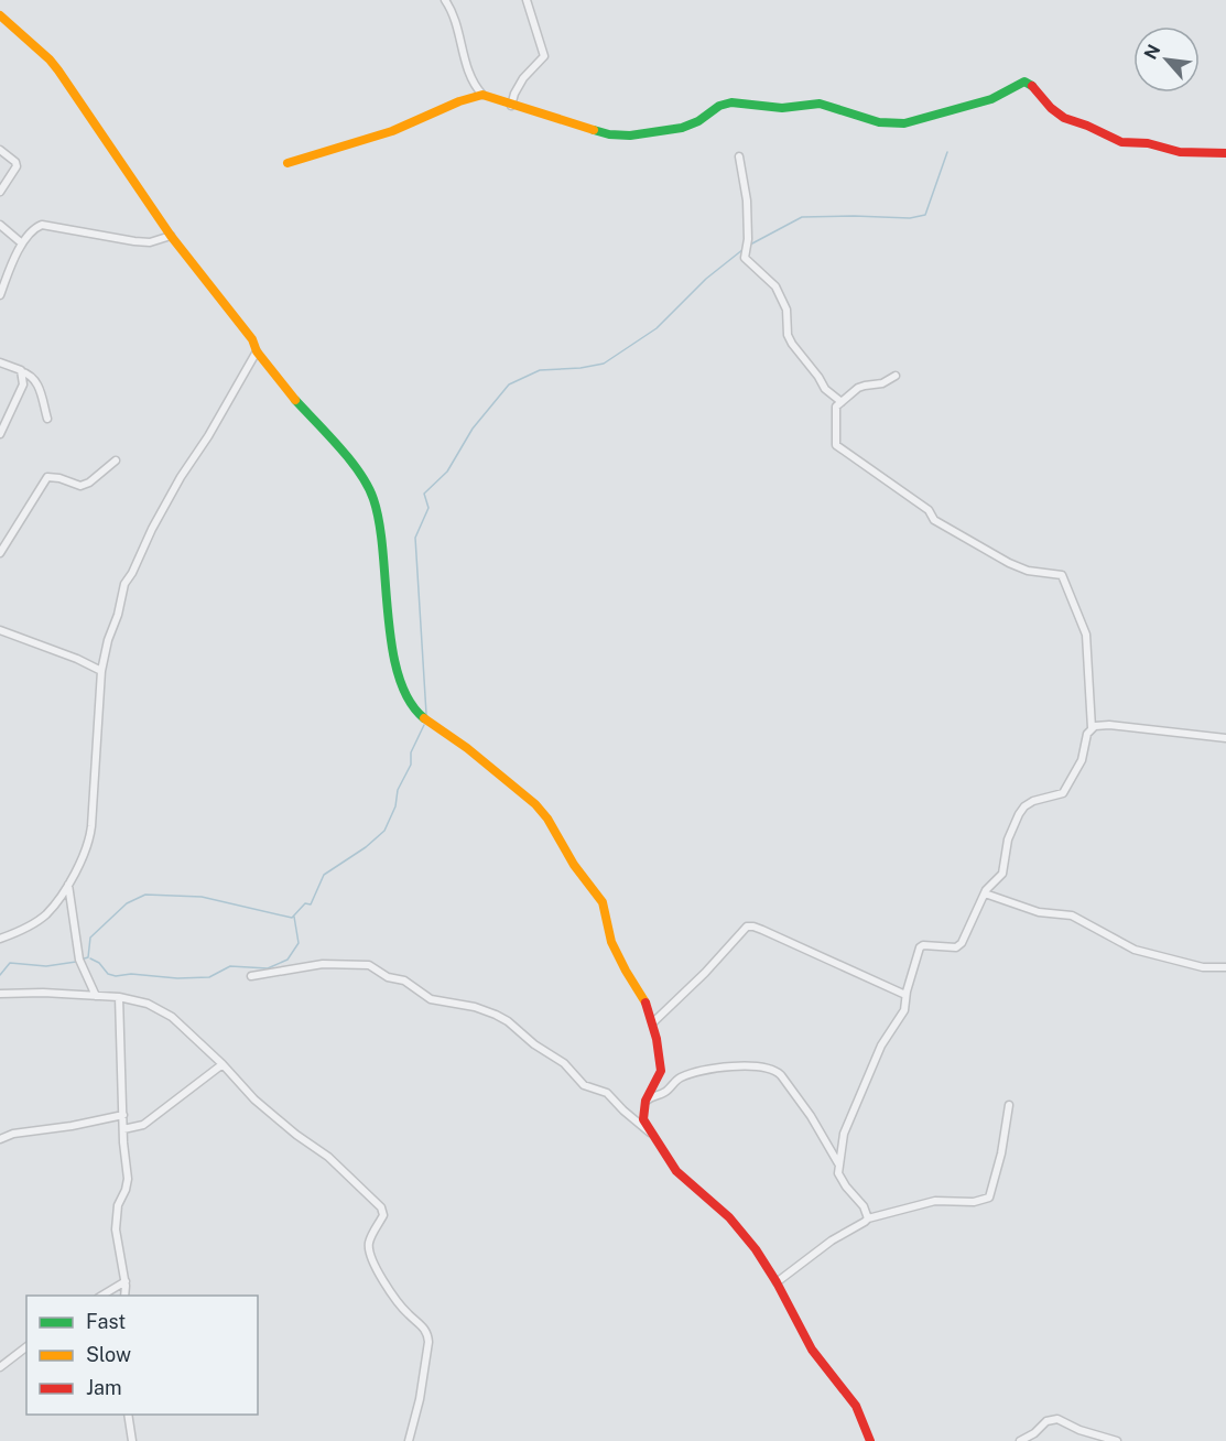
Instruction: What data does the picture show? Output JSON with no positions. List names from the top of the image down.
{
  "legend": ["Fast", "Slow", "Jam"],
  "north": "top left"
}
